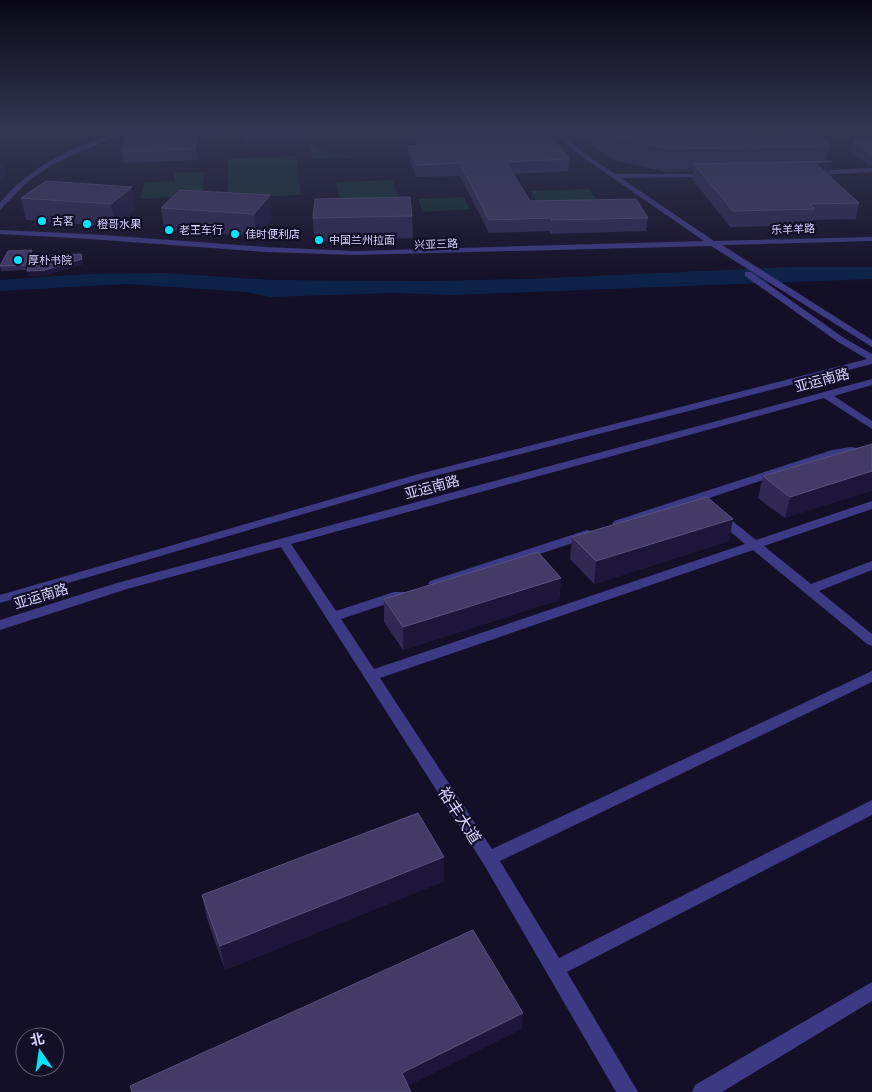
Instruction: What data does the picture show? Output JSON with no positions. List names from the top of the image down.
{
  "streets": {
    "street": [
      "乐羊羊路",
      "兴亚三路",
      "亚运南路",
      "裕丰大道"
    ]
  },
  "crossings": [
    ["乐羊羊路", "兴亚三路"],
    ["亚运南路", "裕丰大道"]
  ],
  "places": [
    "古茗",
    "橙哥水果",
    "老王车行",
    "佳时便利店",
    "中国兰州拉面",
    "厚朴书院"
  ],
  "north": "top"
}
